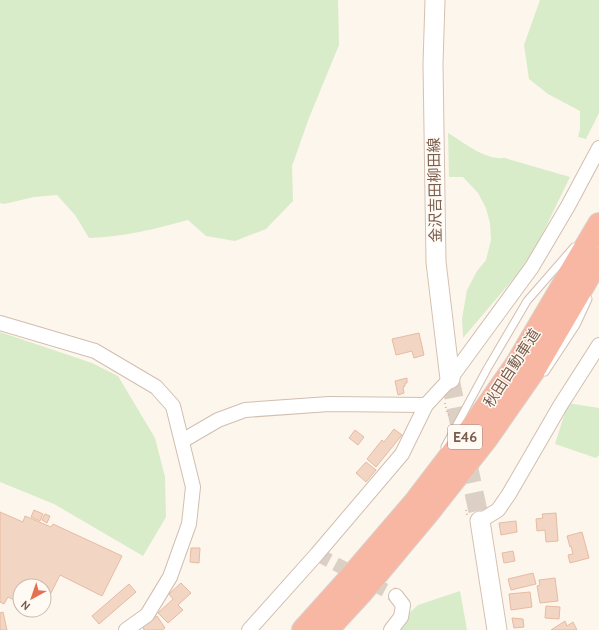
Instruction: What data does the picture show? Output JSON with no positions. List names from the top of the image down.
{
  "streets": {
    "highway": ["秋田自動車道", "E46"],
    "main road": ["金沢吉田柳田線"]
  },
  "north": "bottom left"
}
